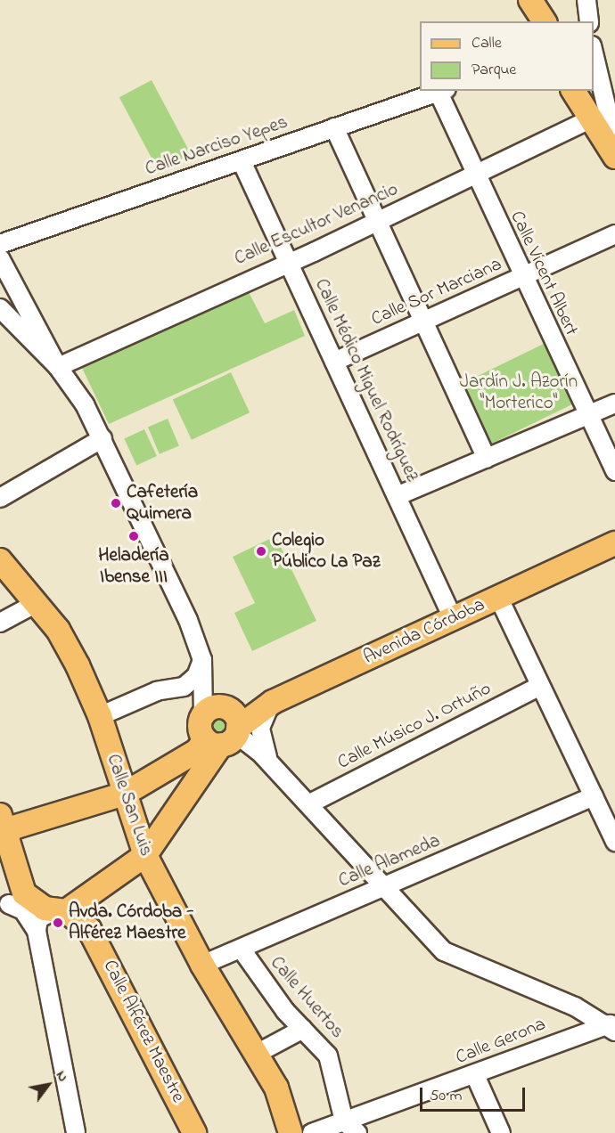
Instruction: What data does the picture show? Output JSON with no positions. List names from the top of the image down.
{
  "streets": {
    "main road": ["Avenida Córdoba", "Calle San Luis", "Calle Alférez Maestre"],
    "street": [
      "Calle Narciso Yepes",
      "Calle Escultor Venancio",
      "Calle Vicent Albert",
      "Calle Sor Marciana",
      "Calle Médico Miguel Rodríguez",
      "Calle Músico J. Ortuño",
      "Calle Alameda",
      "Calle Huertos",
      "Calle Gerona"
    ]
  },
  "crossings": [
    ["Calle Narciso Yepes", "Calle Vicent Albert"],
    ["Calle Narciso Yepes", "Calle Médico Miguel Rodríguez"],
    ["Calle Escultor Venancio", "Calle Vicent Albert"],
    ["Calle Escultor Venancio", "Calle Médico Miguel Rodríguez"],
    ["Calle Vicent Albert", "Calle Sor Marciana"],
    ["Calle Sor Marciana", "Calle Médico Miguel Rodríguez"],
    ["Calle Médico Miguel Rodríguez", "Avenida Córdoba"],
    ["Calle San Luis", "Calle Alameda"],
    ["Calle Alameda", "Calle Huertos"],
    ["Calle Huertos", "Calle Gerona"]
  ],
  "parks": ["Jardín J. Azorín \"Morterico\""],
  "places": [
    "Cafetería Quimera",
    "Heladería Ibense III",
    "Colegio Público La Paz",
    "Avda. Córdoba - Alférez Maestre"
  ],
  "legend": ["Calle", "Parque"],
  "scale_bar": "50 m",
  "north": "top right"
}
